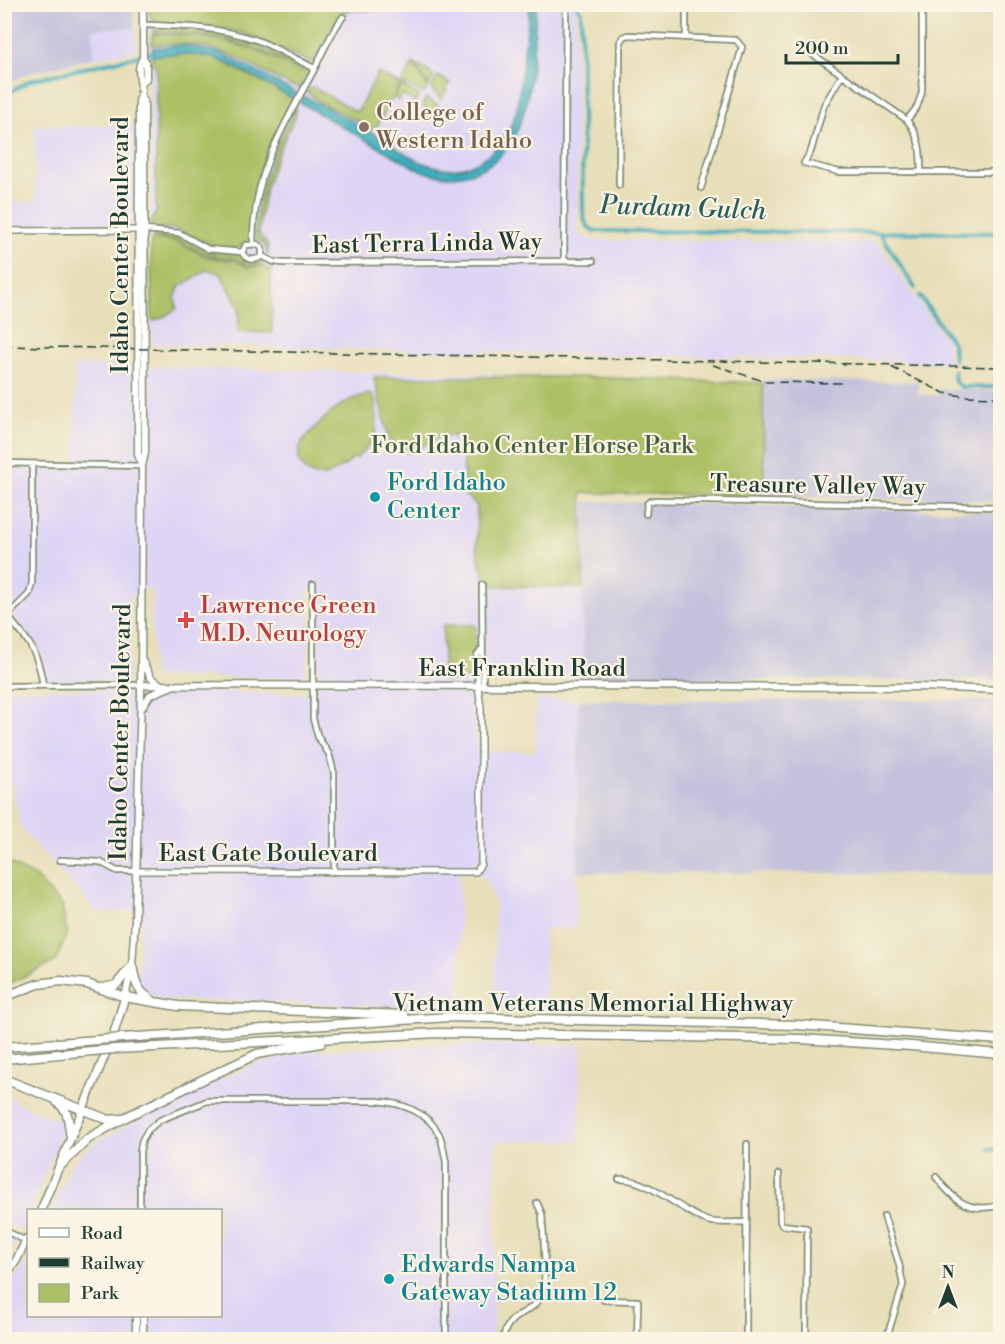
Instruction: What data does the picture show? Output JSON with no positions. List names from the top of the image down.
{
  "streets": {
    "highway": ["Vietnam Veterans Memorial Highway"],
    "main road": ["Idaho Center Boulevard", "East Franklin Road"],
    "street": ["East Terra Linda Way", "Treasure Valley Way", "East Gate Boulevard"]
  },
  "crossings": [
    ["Idaho Center Boulevard", "East Franklin Road"],
    ["Idaho Center Boulevard", "East Gate Boulevard"],
    ["East Franklin Road", "East Gate Boulevard"]
  ],
  "water": ["Purdam Gulch"],
  "parks": ["Ford Idaho Center Horse Park"],
  "places": {
    "other": ["College of Western Idaho", "Ford Idaho Center", "Edwards Nampa Gateway Stadium 12"],
    "health": ["Lawrence Green M.D. Neurology"]
  },
  "legend": ["Road", "Railway", "Park"],
  "scale_bar": "200 m",
  "north": "top"
}
